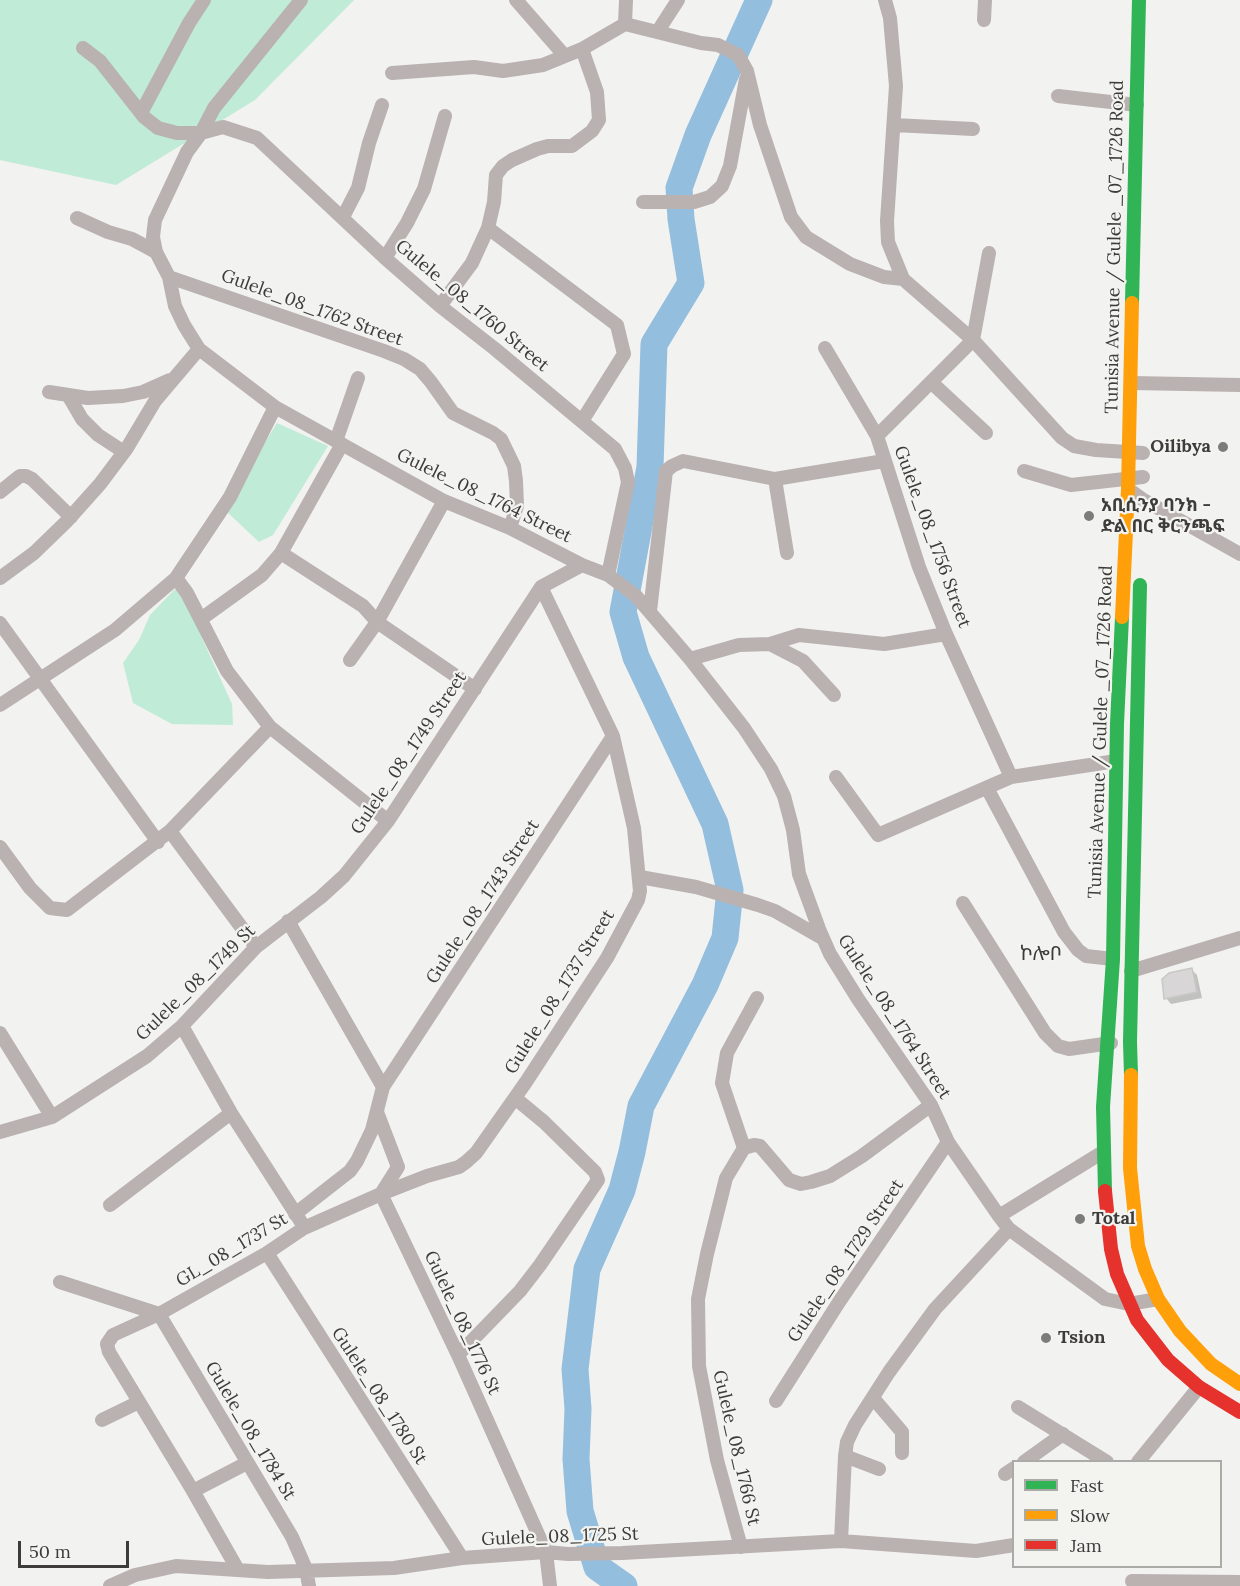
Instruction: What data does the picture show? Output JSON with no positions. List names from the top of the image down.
{
  "streets": {
    "highway": ["Tunisia Avenue / Gulele _07_1726 Road"],
    "street": [
      "Gulele_08_1760 Street",
      "Gulele_08_1762 Street",
      "Gulele_08_1764 Street",
      "Gulele_08_1756 Street",
      "Gulele_08_1749 Street",
      "Gulele_08_1743 Street",
      "Gulele_08_1749 St",
      "Gulele_08_1737 Street",
      "GL_08_1737 St",
      "Gulele_08_1729 Street",
      "Gulele_08_1776 St",
      "Gulele_08_1780 St",
      "Gulele_08_1784 St",
      "Gulele_08_1766 St",
      "Gulele_08_1725 St"
    ]
  },
  "crossings": [
    ["Tunisia Avenue / Gulele _07_1726 Road", "Gulele_08_1764 Street"],
    ["Gulele_08_1760 Street", "Gulele_08_1764 Street"],
    ["Gulele_08_1762 Street", "Gulele_08_1764 Street"],
    ["Gulele_08_1764 Street", "Gulele_08_1729 Street"],
    ["Gulele_08_1749 Street", "Gulele_08_1749 St"],
    ["Gulele_08_1749 Street", "Gulele_08_1737 Street"],
    ["Gulele_08_1743 Street", "Gulele_08_1737 Street"],
    ["Gulele_08_1737 Street", "GL_08_1737 St"],
    ["Gulele_08_1737 Street", "Gulele_08_1776 St"],
    ["GL_08_1737 St", "Gulele_08_1776 St"],
    ["GL_08_1737 St", "Gulele_08_1780 St"],
    ["GL_08_1737 St", "Gulele_08_1784 St"],
    ["Gulele_08_1776 St", "Gulele_08_1725 St"],
    ["Gulele_08_1780 St", "Gulele_08_1725 St"],
    ["Gulele_08_1784 St", "Gulele_08_1725 St"],
    ["Gulele_08_1766 St", "Gulele_08_1725 St"]
  ],
  "districts": ["ኮሎቦ"],
  "places": [
    "Oilibya",
    "አቢሲንያ ባንክ - ድል በር ቅርንጫፍ",
    "Total",
    "Tsion"
  ],
  "legend": ["Fast", "Slow", "Jam"],
  "scale_bar": "50 m"
}
